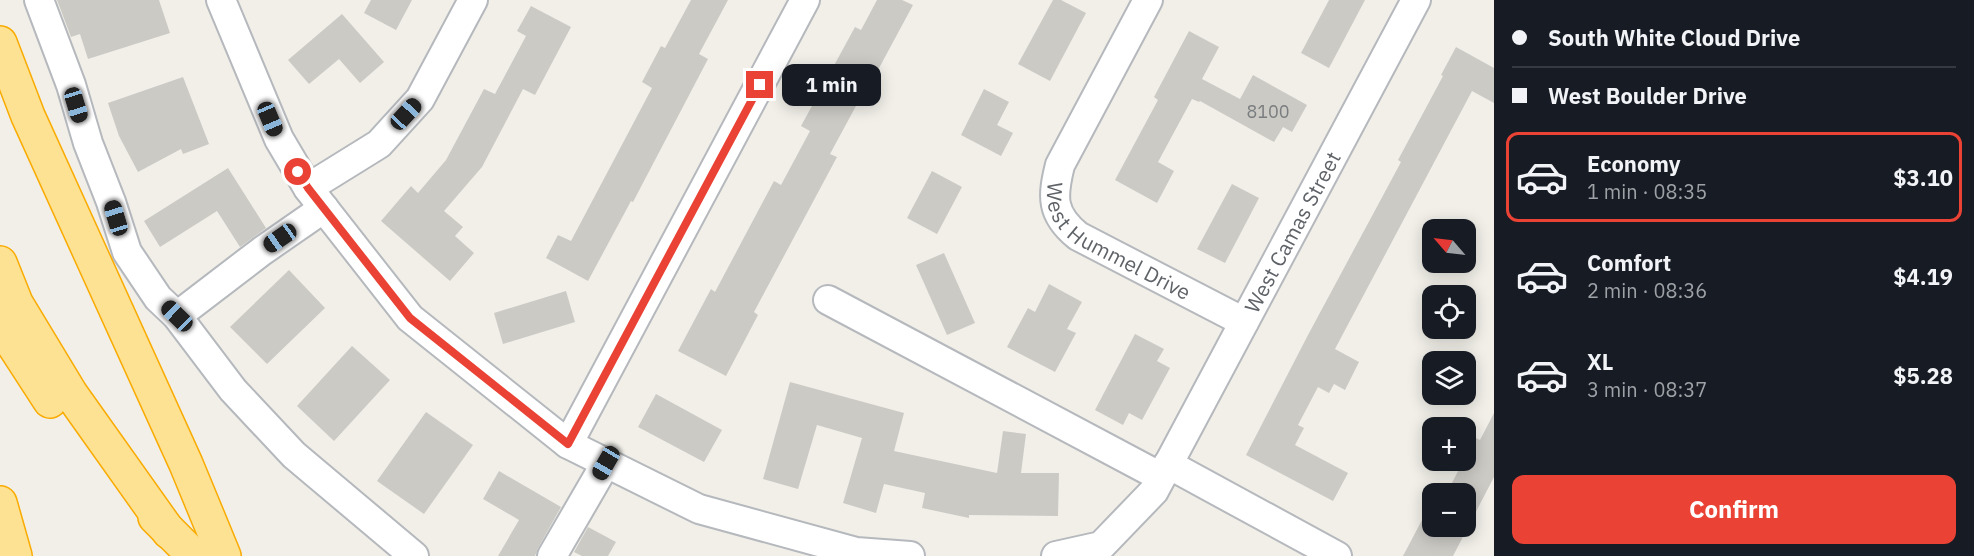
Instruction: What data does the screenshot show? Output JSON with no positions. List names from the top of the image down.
{
  "streets": {
    "street": ["West Camas Street", "West Hummel Drive"]
  },
  "crossings": [
    ["West Camas Street", "West Hummel Drive"]
  ],
  "house_numbers": ["8100"],
  "north": "top left",
  "page": {
    "banner": ["South White Cloud Drive", "West Boulder Drive"],
    "bubble": "1 min",
    "list": [
      {
        "name": "Economy",
        "note": "1 min · 08:35",
        "value": "$3.10"
      },
      {
        "name": "Comfort",
        "note": "2 min · 08:36",
        "value": "$4.19"
      },
      {
        "name": "XL",
        "note": "3 min · 08:37",
        "value": "$5.28"
      }
    ],
    "map_buttons": ["+", "−"],
    "buttons": "Confirm"
  }
}
